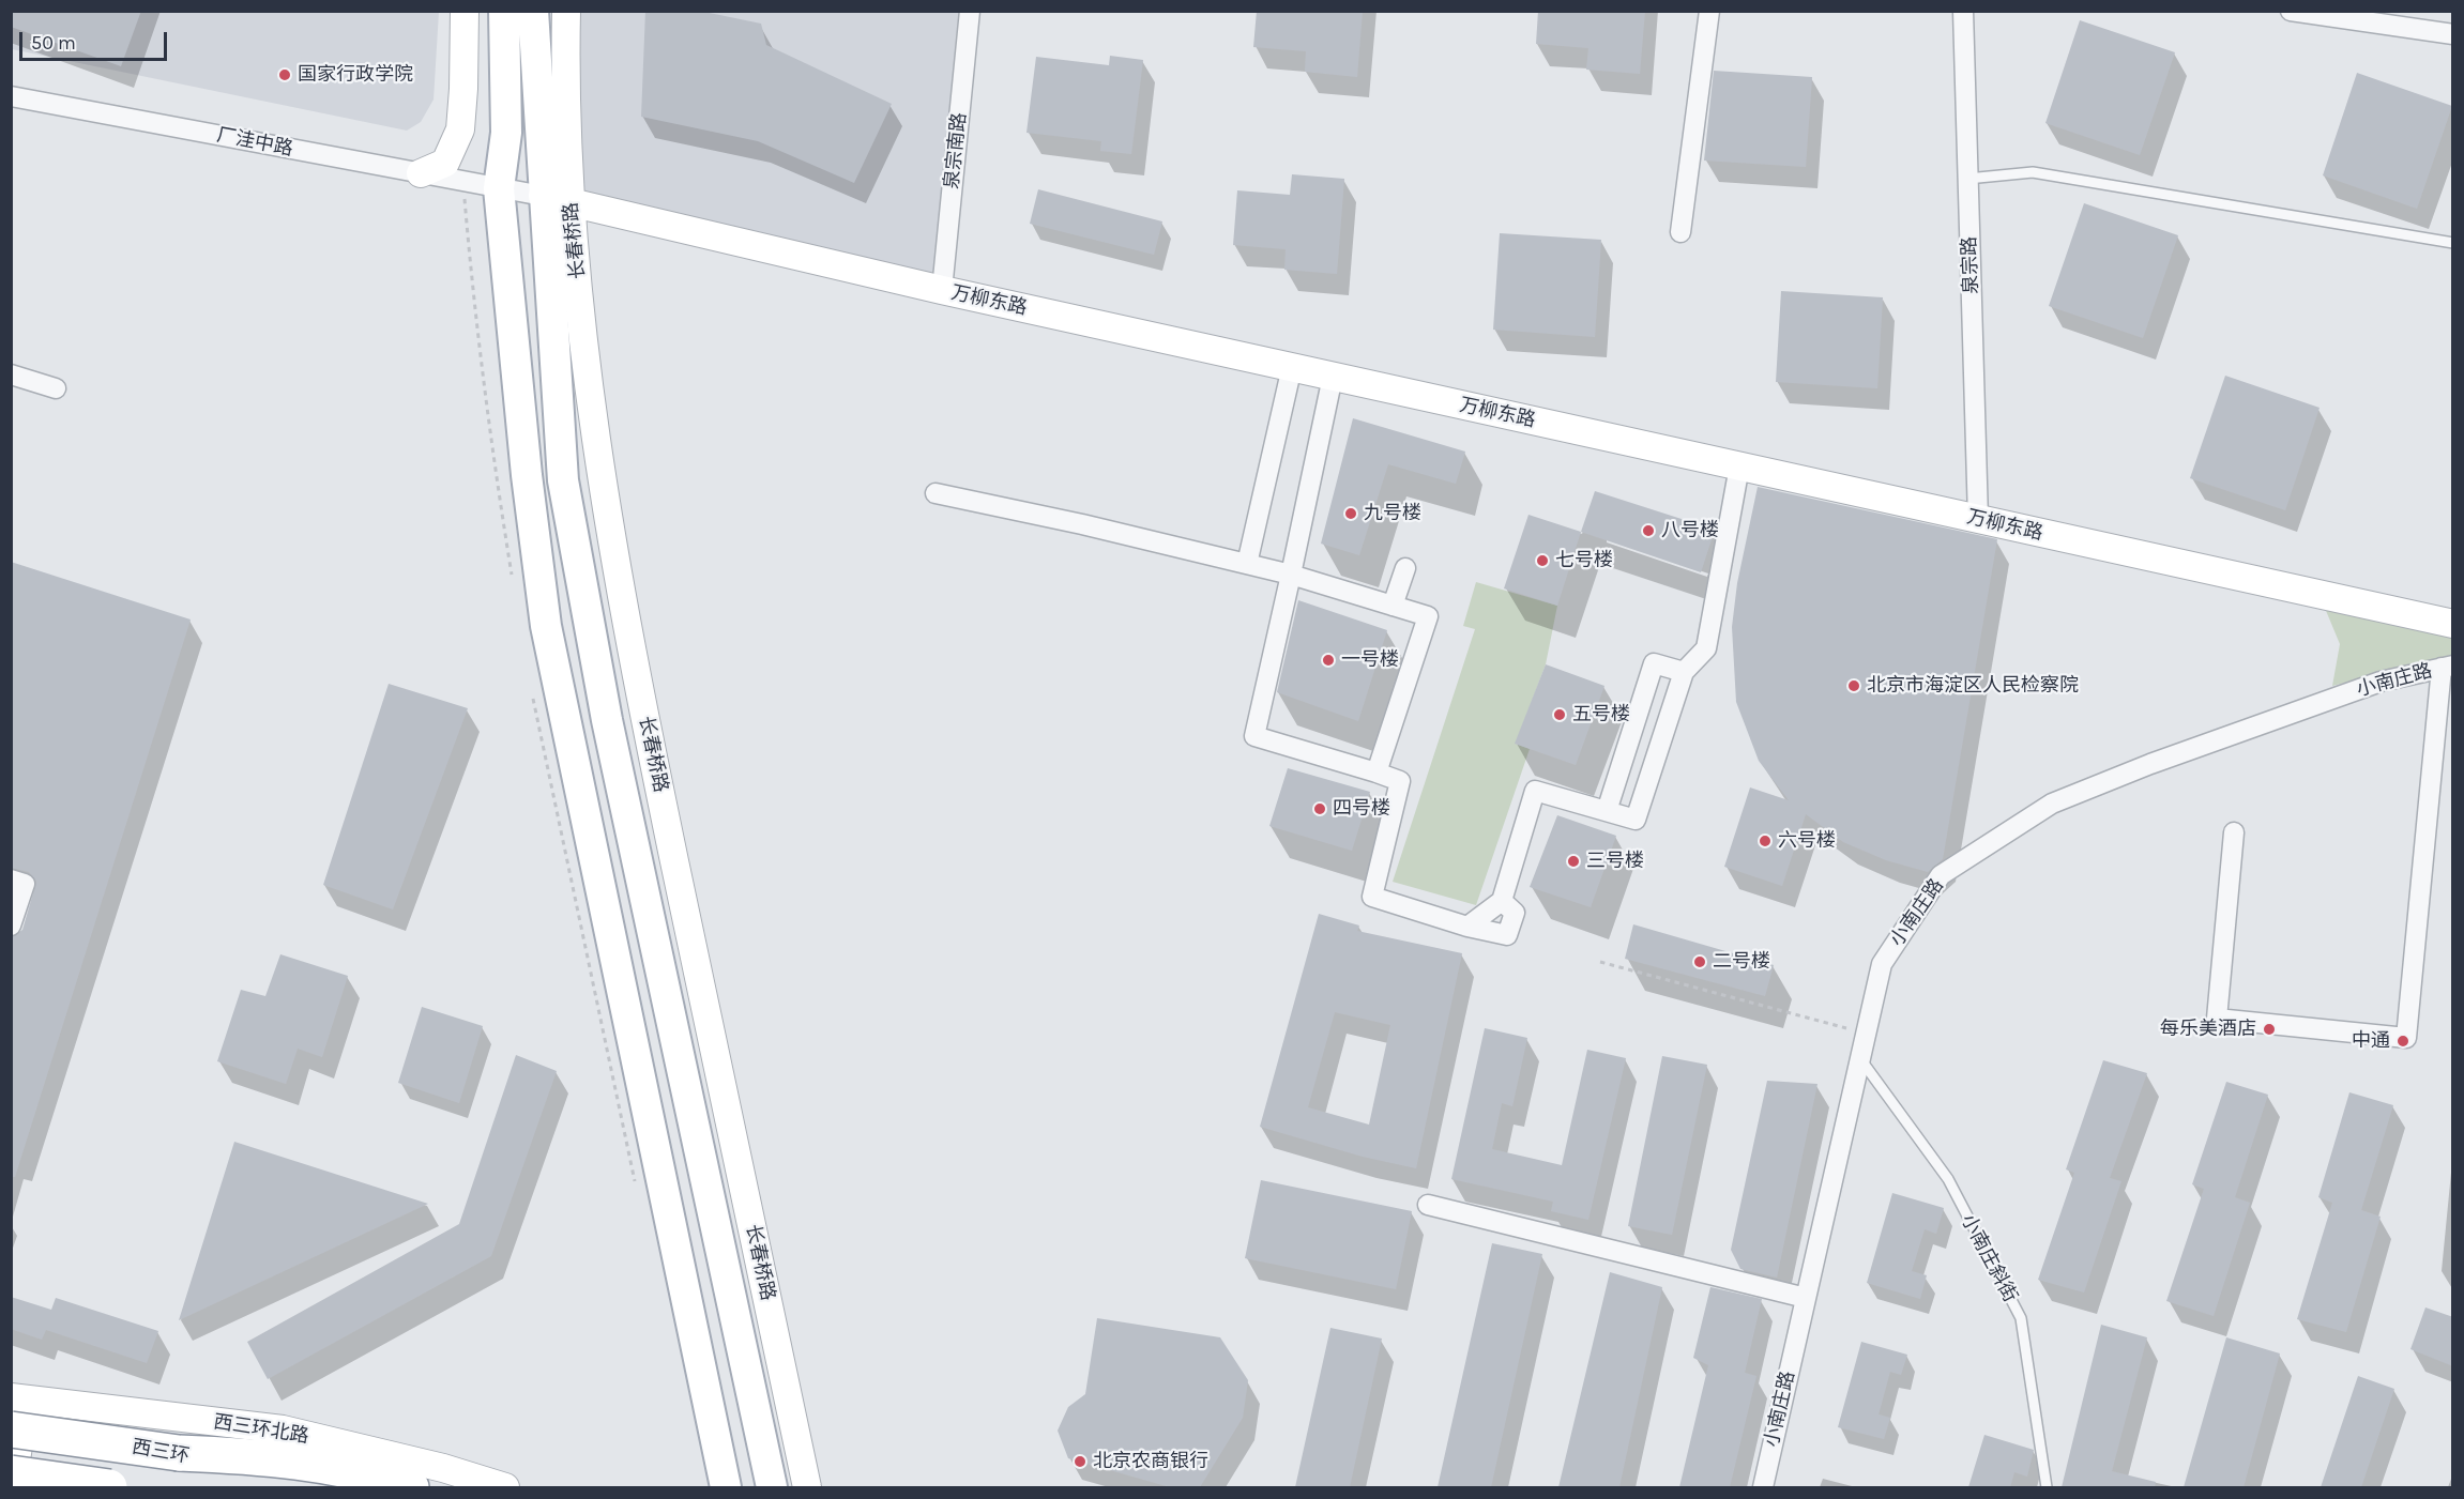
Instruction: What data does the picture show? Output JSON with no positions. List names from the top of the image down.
{
  "streets": {
    "highway": ["西三环"],
    "main road": ["长春桥路"],
    "street": [
      "厂洼中路",
      "泉宗南路",
      "泉宗路",
      "万柳东路",
      "小南庄路",
      "西三环北路"
    ],
    "lane": ["小南庄斜街"]
  },
  "crossings": [
    ["厂洼中路", "长春桥路"],
    ["厂洼中路", "万柳东路"],
    ["泉宗南路", "万柳东路"],
    ["长春桥路", "万柳东路"],
    ["泉宗路", "万柳东路"],
    ["小南庄路", "小南庄斜街"],
    ["西三环北路", "西三环"]
  ],
  "places": [
    "国家行政学院",
    "九号楼",
    "八号楼",
    "七号楼",
    "一号楼",
    "北京市海淀区人民检察院",
    "五号楼",
    "四号楼",
    "六号楼",
    "三号楼",
    "二号楼",
    "每乐美酒店",
    "中通",
    "北京农商银行"
  ],
  "scale_bar": "50 m"
}
